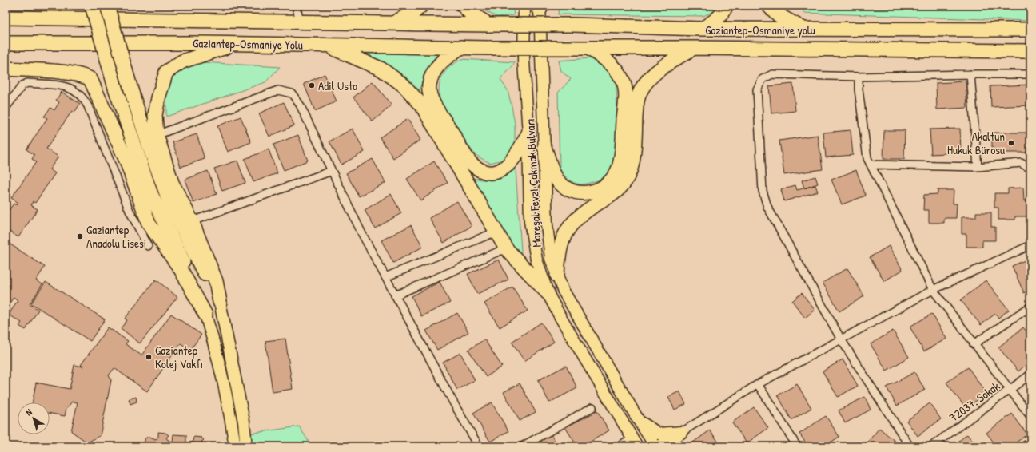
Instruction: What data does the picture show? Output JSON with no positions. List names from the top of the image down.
{
  "streets": {
    "highway": ["Gaziantep-Osmaniye yolu", "Gaziantep-Osmaniye Yolu"],
    "main road": ["Mareşal Fevzi Çakmak Bulvarı"],
    "street": ["72037. Sokak"]
  },
  "crossings": [
    ["Gaziantep-Osmaniye yolu", "Gaziantep-Osmaniye Yolu"]
  ],
  "places": [
    "Adil Usta",
    "Akaltun Hukuk Bürosu",
    "Gaziantep Anadolu Lisesi",
    "Gaziantep Kolej Vakfı"
  ],
  "north": "top left"
}
